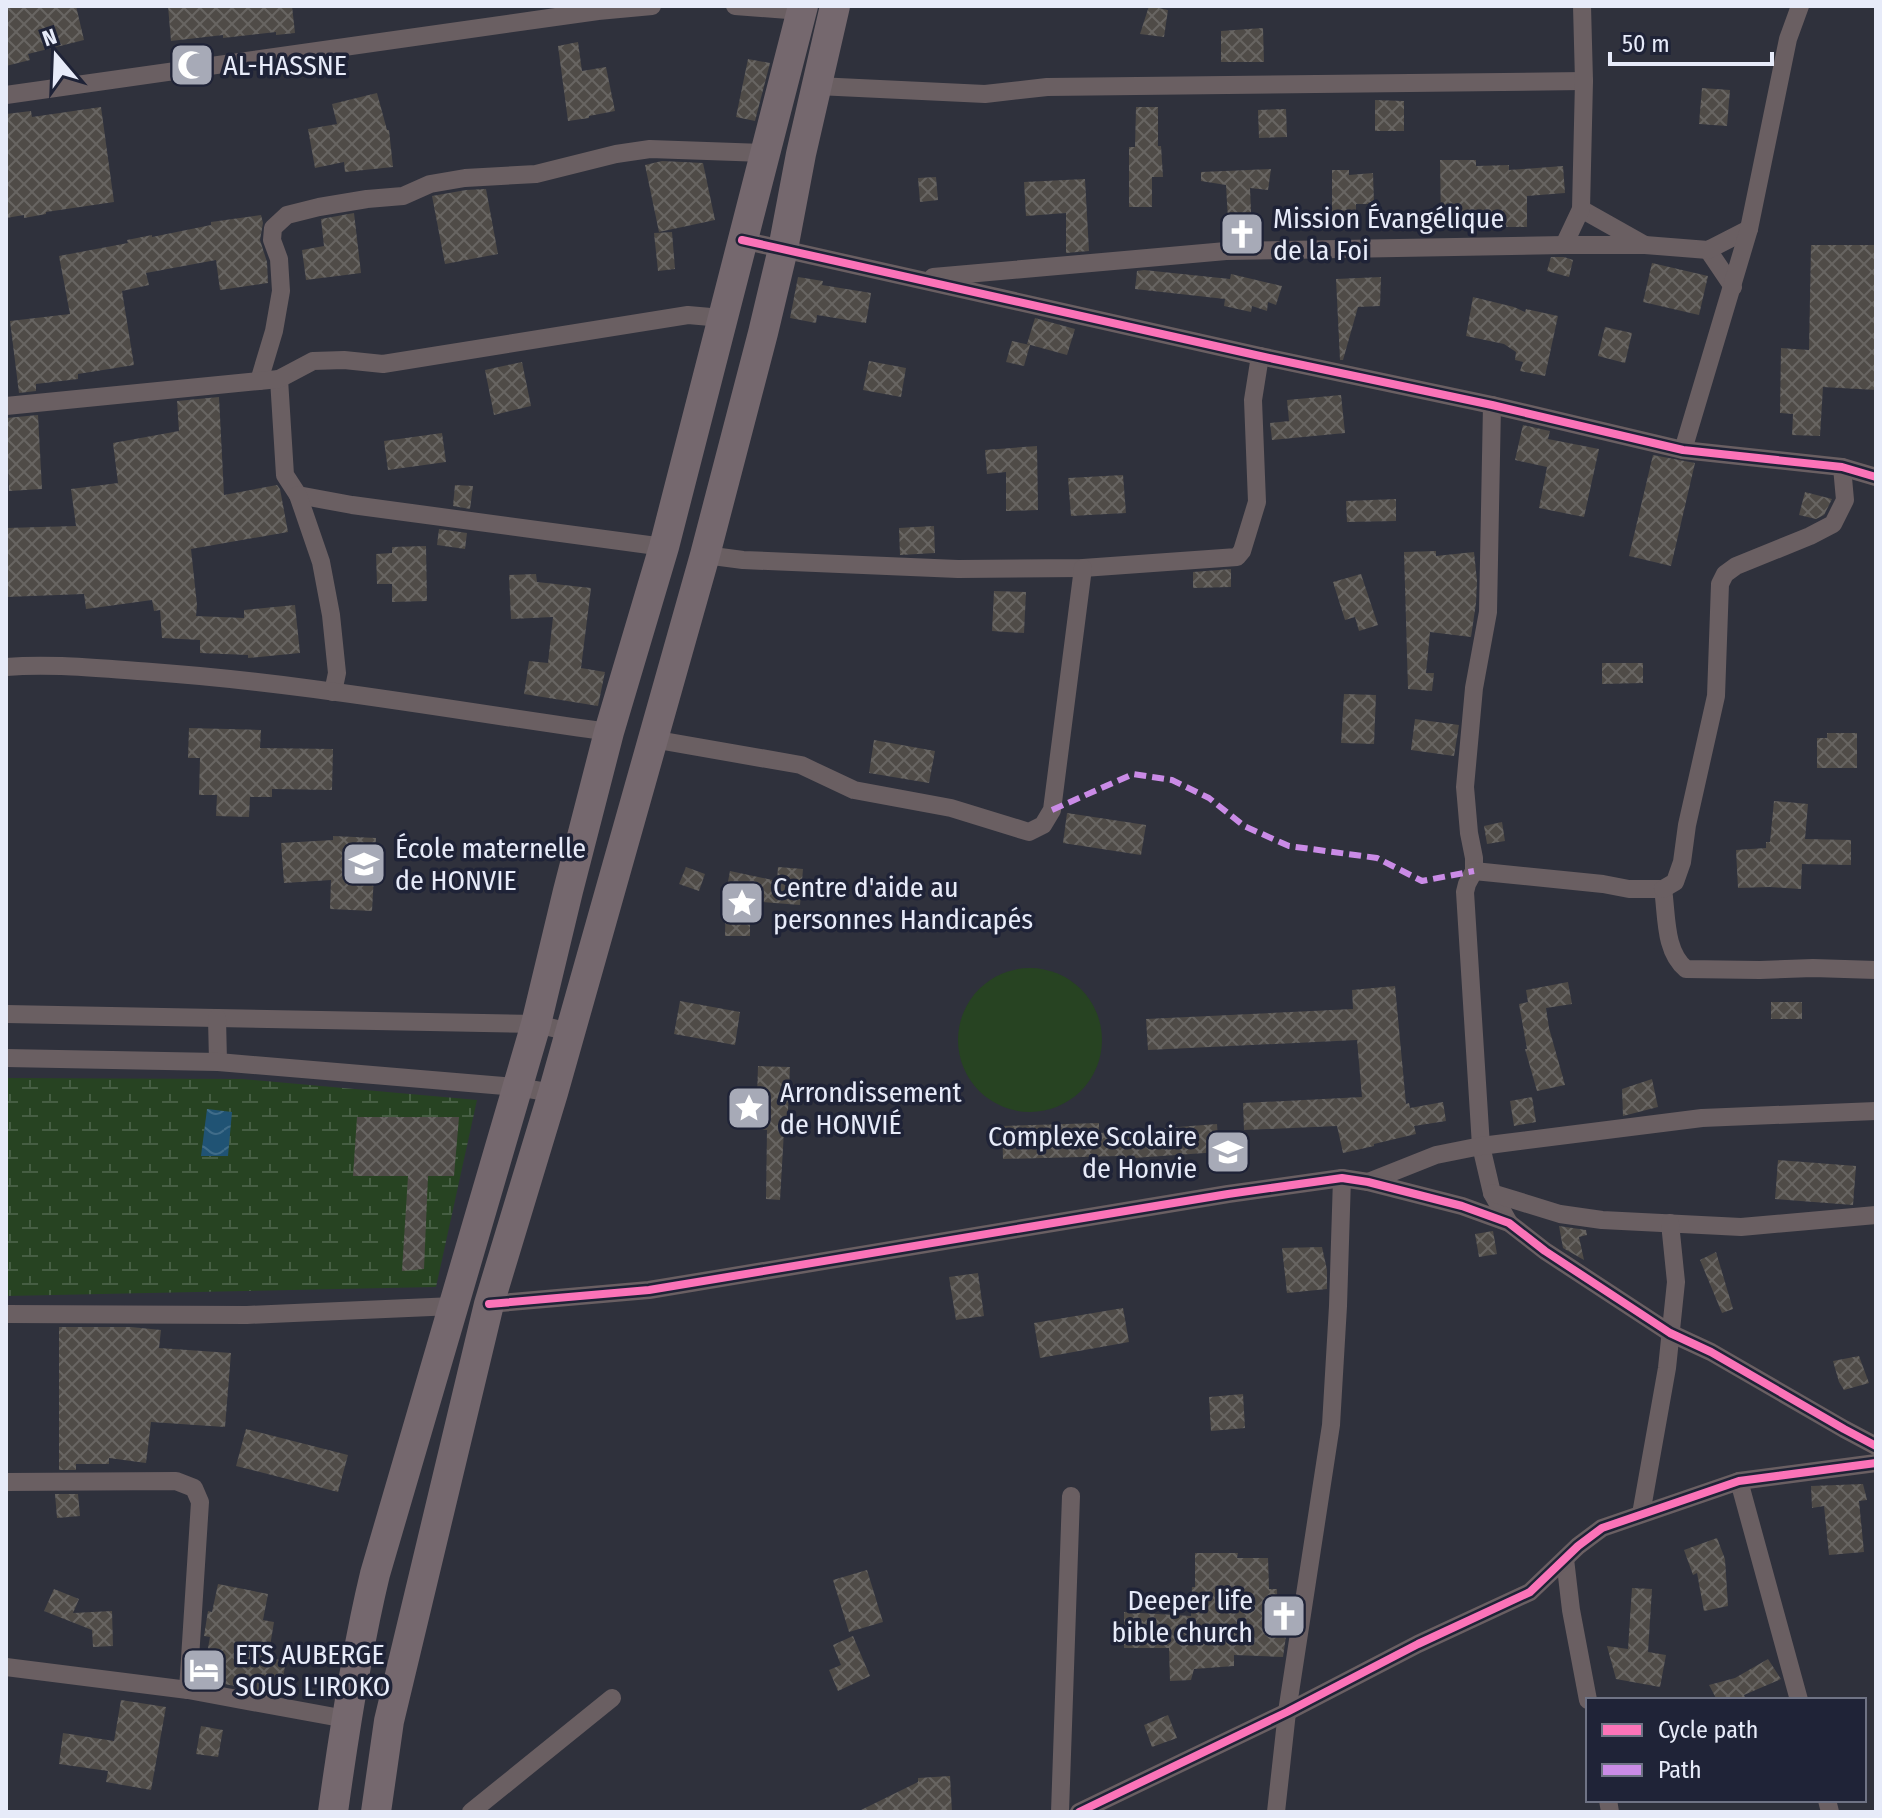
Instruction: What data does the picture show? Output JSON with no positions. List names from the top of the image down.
{
  "places": {
    "mosque": ["AL-HASSNE"],
    "church": ["Mission Évangélique de la Foi", "Deeper life bible church"],
    "school or university": ["École maternelle de HONVIE", "Complexe Scolaire de Honvie"],
    "place": ["Centre d'aide au personnes Handicapés", "Arrondissement de HONVIÉ"],
    "hotel": ["ETS AUBERGE SOUS L'IROKO"]
  },
  "legend": ["Cycle path", "Path"],
  "scale_bar": "50 m",
  "north": "top"
}
